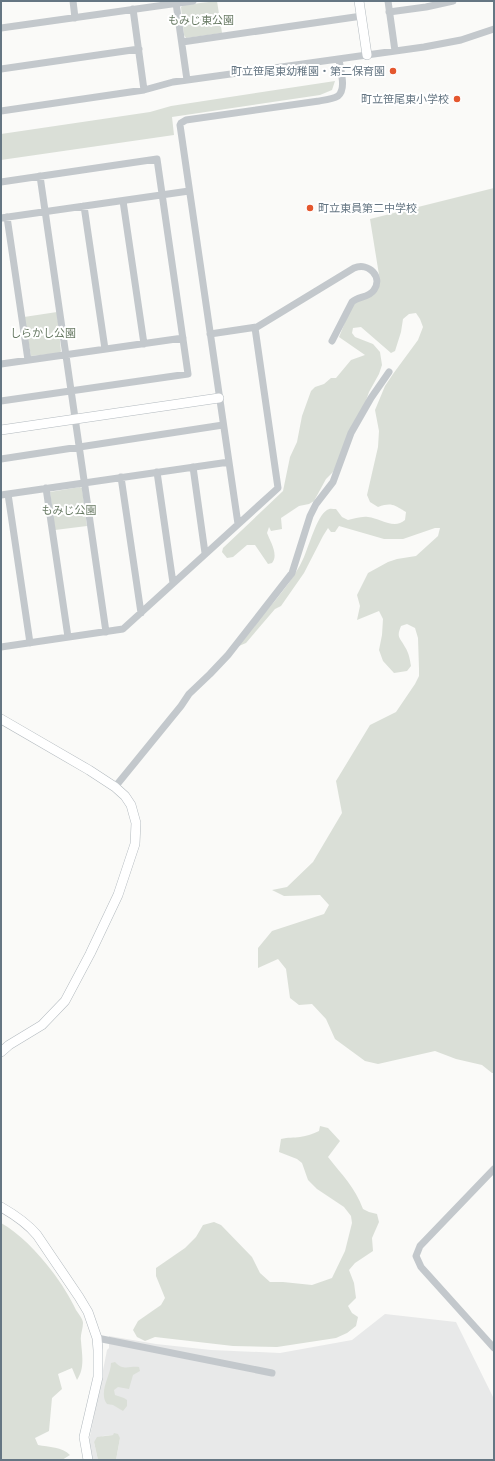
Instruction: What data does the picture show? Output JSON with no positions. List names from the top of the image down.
{
  "parks": ["もみじ東公園", "しらかし公園", "もみじ公園"],
  "places": ["町立笹尾東幼稚園・第二保育園", "町立笹尾東小学校", "町立東員第二中学校"]
}
